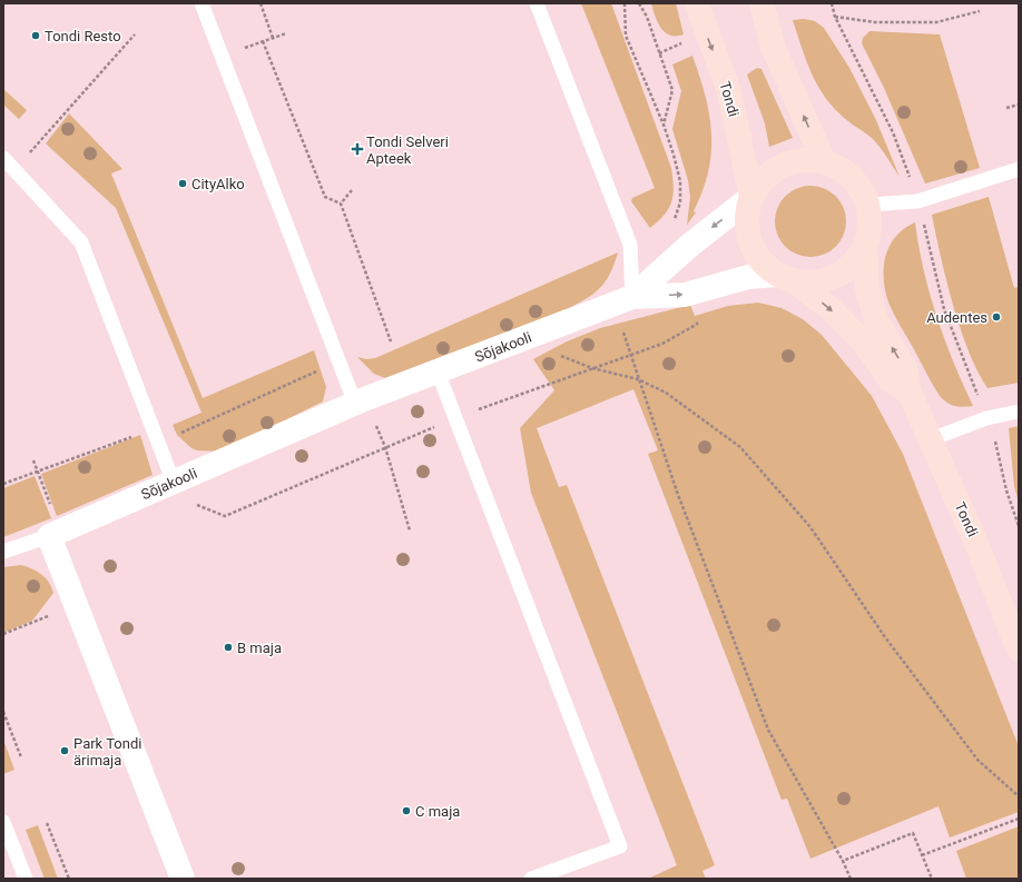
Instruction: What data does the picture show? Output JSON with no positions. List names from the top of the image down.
{
  "streets": {
    "street": ["Tondi", "Sõjakooli"]
  },
  "crossings": [
    ["Tondi", "Sõjakooli"]
  ],
  "places": {
    "other": [
      "Tondi Resto",
      "CityAlko",
      "Audentes",
      "B maja",
      "Park Tondi ärimaja",
      "C maja"
    ],
    "health": ["Tondi Selveri Apteek"]
  }
}
